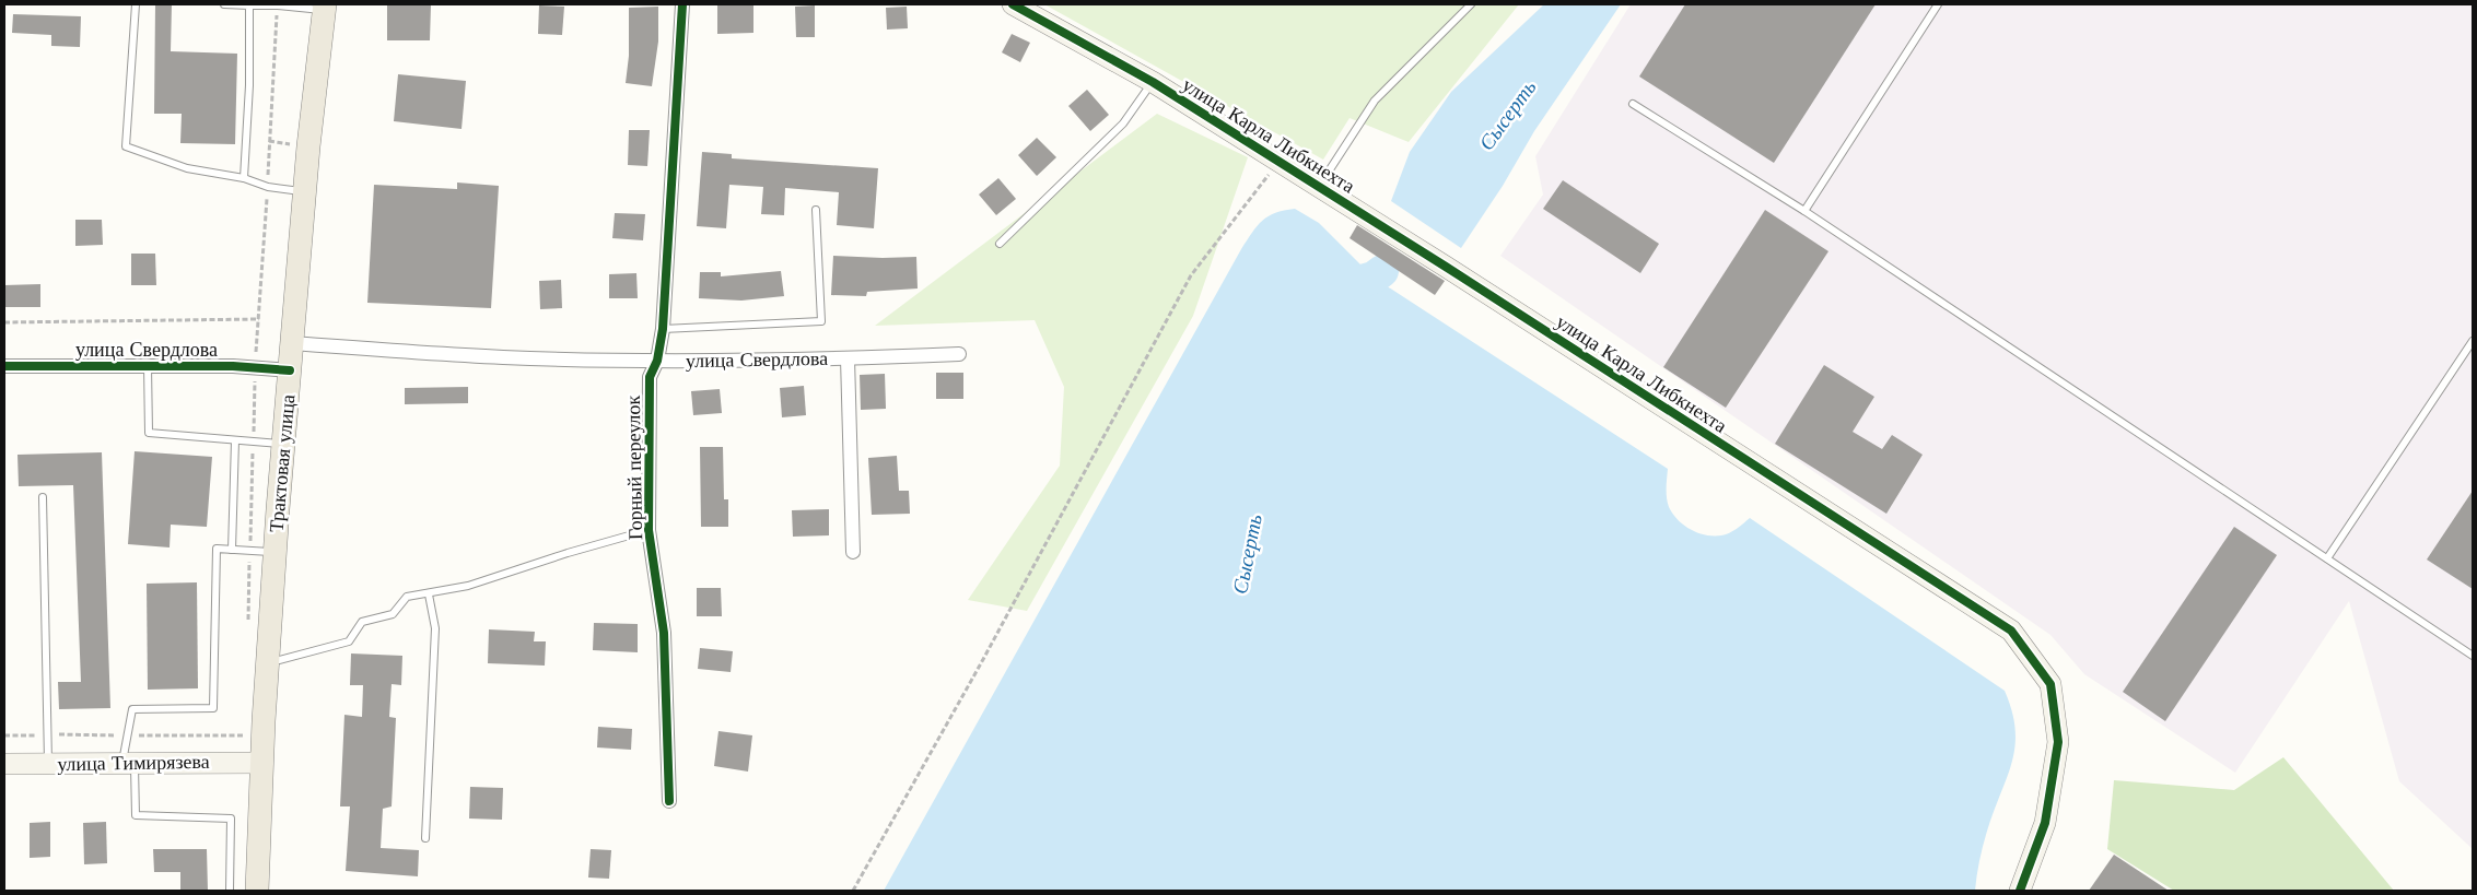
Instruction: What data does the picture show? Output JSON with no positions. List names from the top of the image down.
{
  "streets": {
    "main road": ["Трактовая улица"],
    "street": [
      "улица Карла Либкнехта",
      "улица Свердлова",
      "Горный переулок",
      "улица Тимирязева"
    ]
  },
  "crossings": [
    ["улица Свердлова", "Трактовая улица"],
    ["улица Свердлова", "Горный переулок"],
    ["Трактовая улица", "улица Тимирязева"]
  ],
  "water": ["Сысерть"]
}
